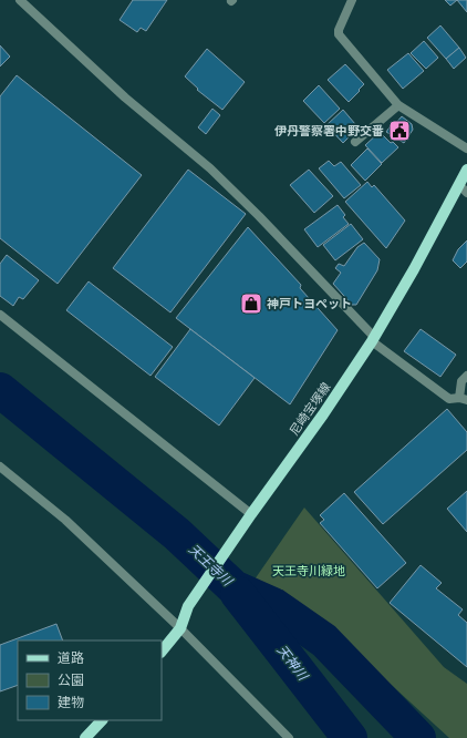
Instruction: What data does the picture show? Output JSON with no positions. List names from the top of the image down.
{
  "streets": {
    "main road": ["尼崎宝塚線"]
  },
  "water": ["天王寺川", "天神川"],
  "parks": ["天王寺川緑地"],
  "places": {
    "public building": ["伊丹警察署中野交番"],
    "shop": ["神戸トヨペット"]
  },
  "legend": ["道路", "公園", "建物"]
}
